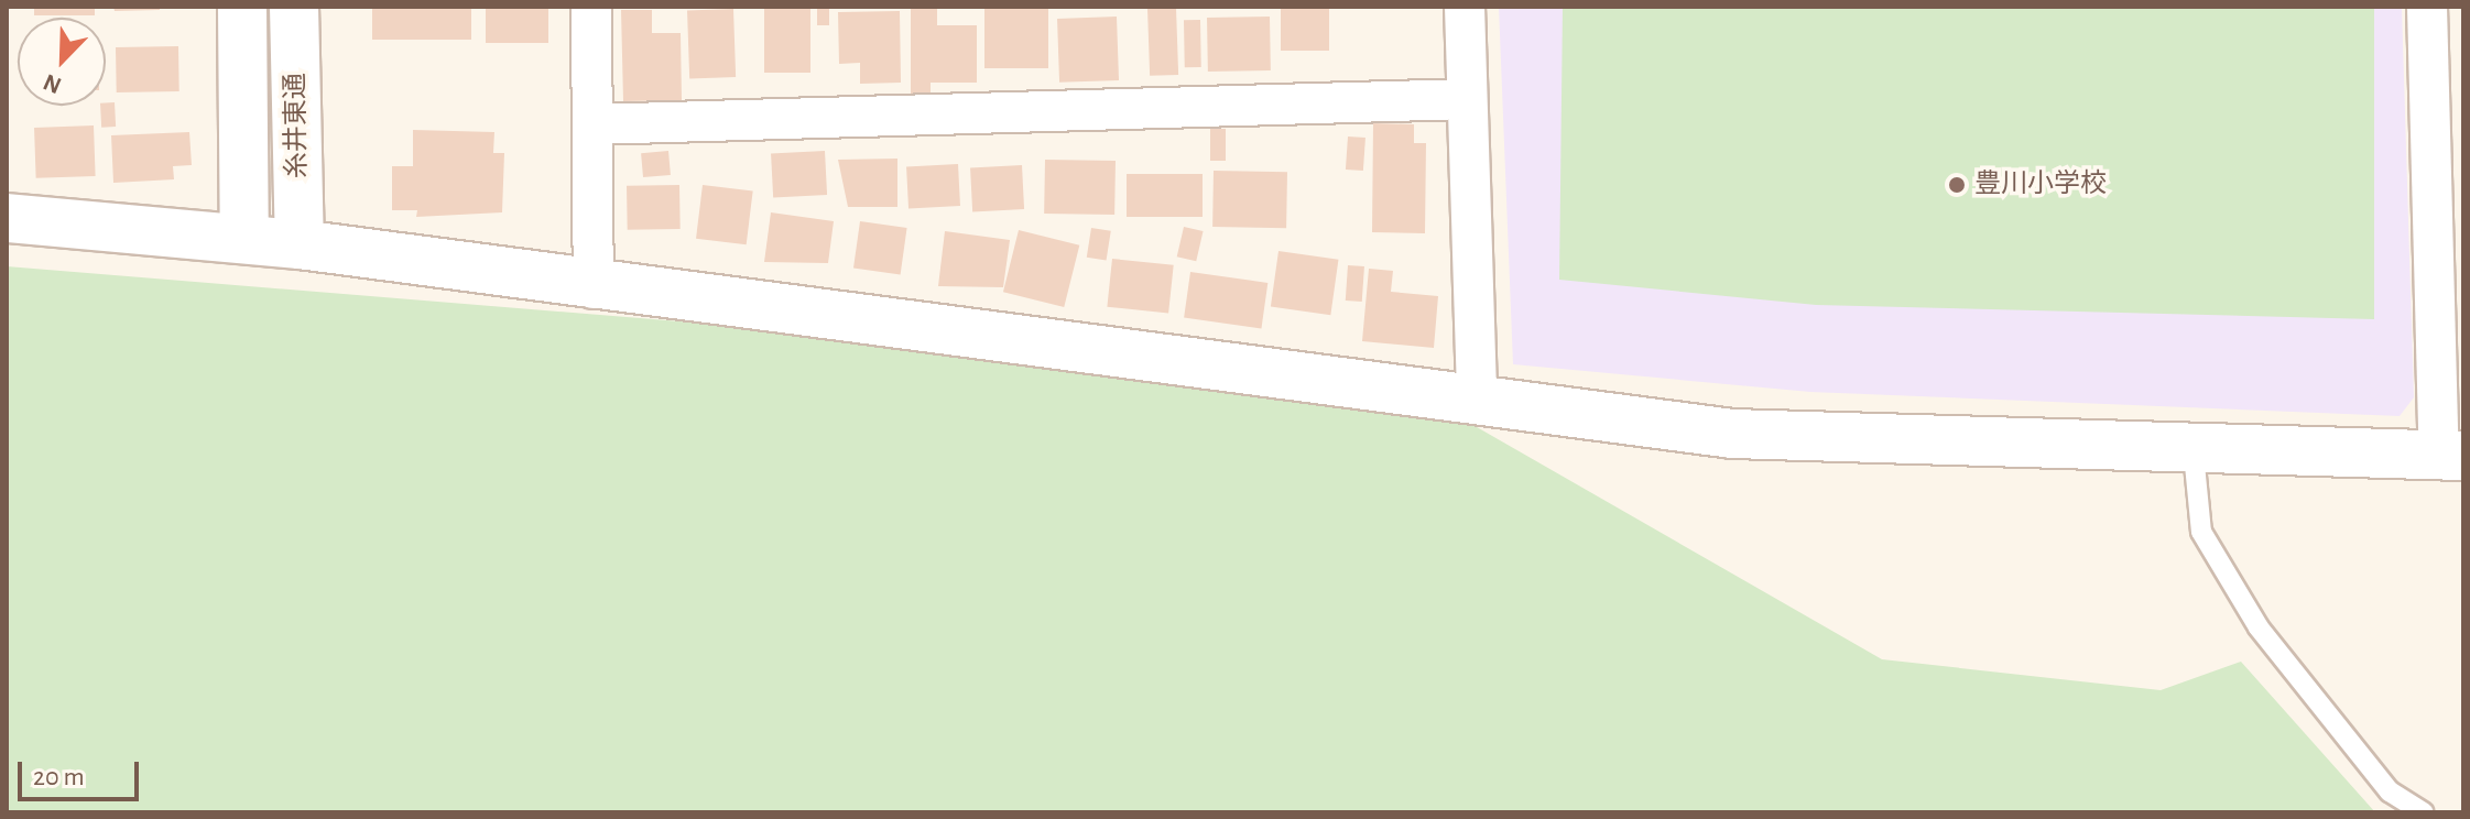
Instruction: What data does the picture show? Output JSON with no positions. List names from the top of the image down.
{
  "streets": {
    "street": ["糸井東通"]
  },
  "places": ["豊川小学校"],
  "scale_bar": "20 m",
  "north": "bottom left"
}
